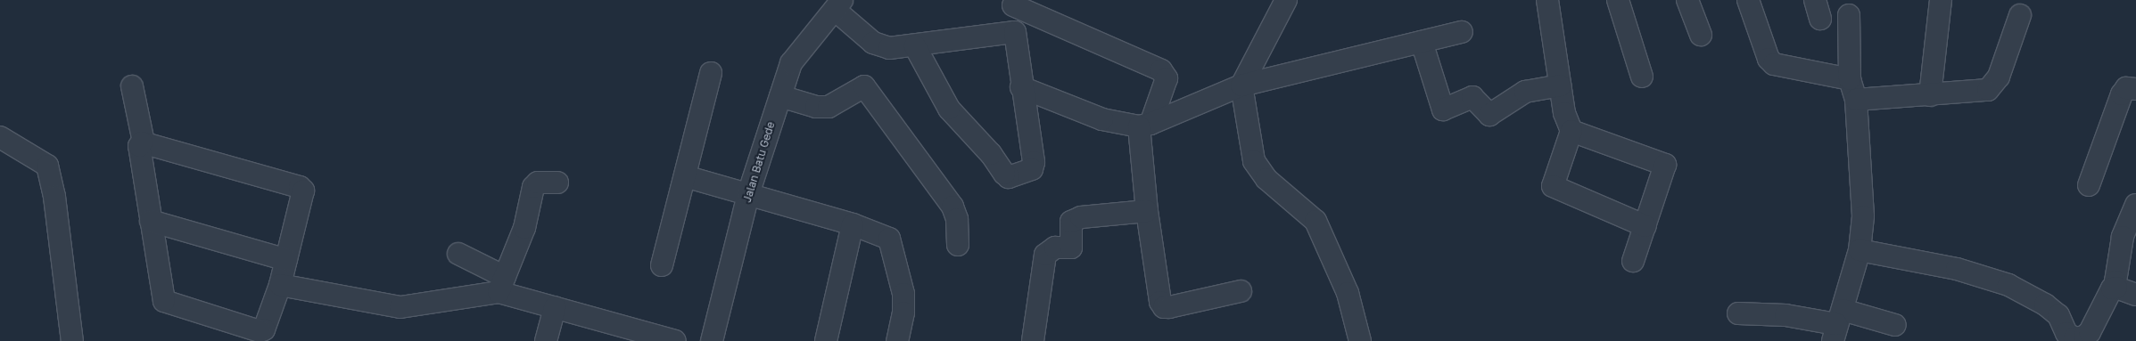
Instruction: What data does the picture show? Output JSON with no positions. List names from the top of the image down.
{
  "streets": {
    "street": ["Jalan Batu Gede"]
  }
}
